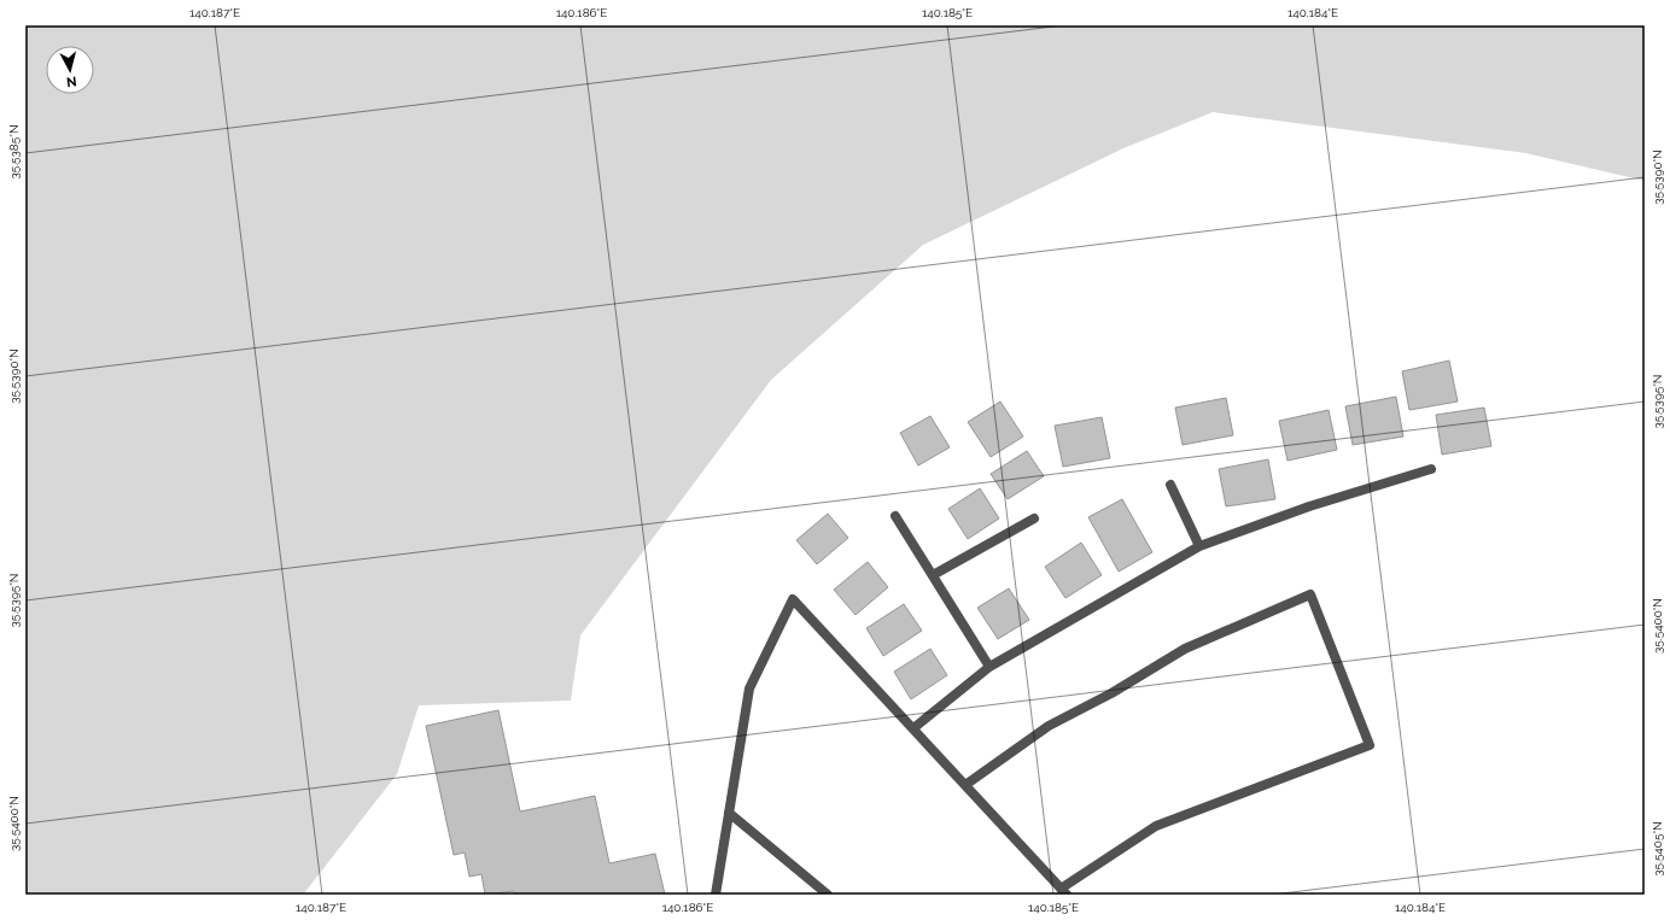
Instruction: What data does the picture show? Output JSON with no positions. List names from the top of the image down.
{
  "north": "bottom",
  "coordinates": [
    "140.187°E",
    "140.186°E",
    "140.185°E",
    "140.184°E",
    "35.5385°N",
    "35.5390°N",
    "35.5395°N",
    "35.5400°N",
    "35.5405°N"
  ]
}
